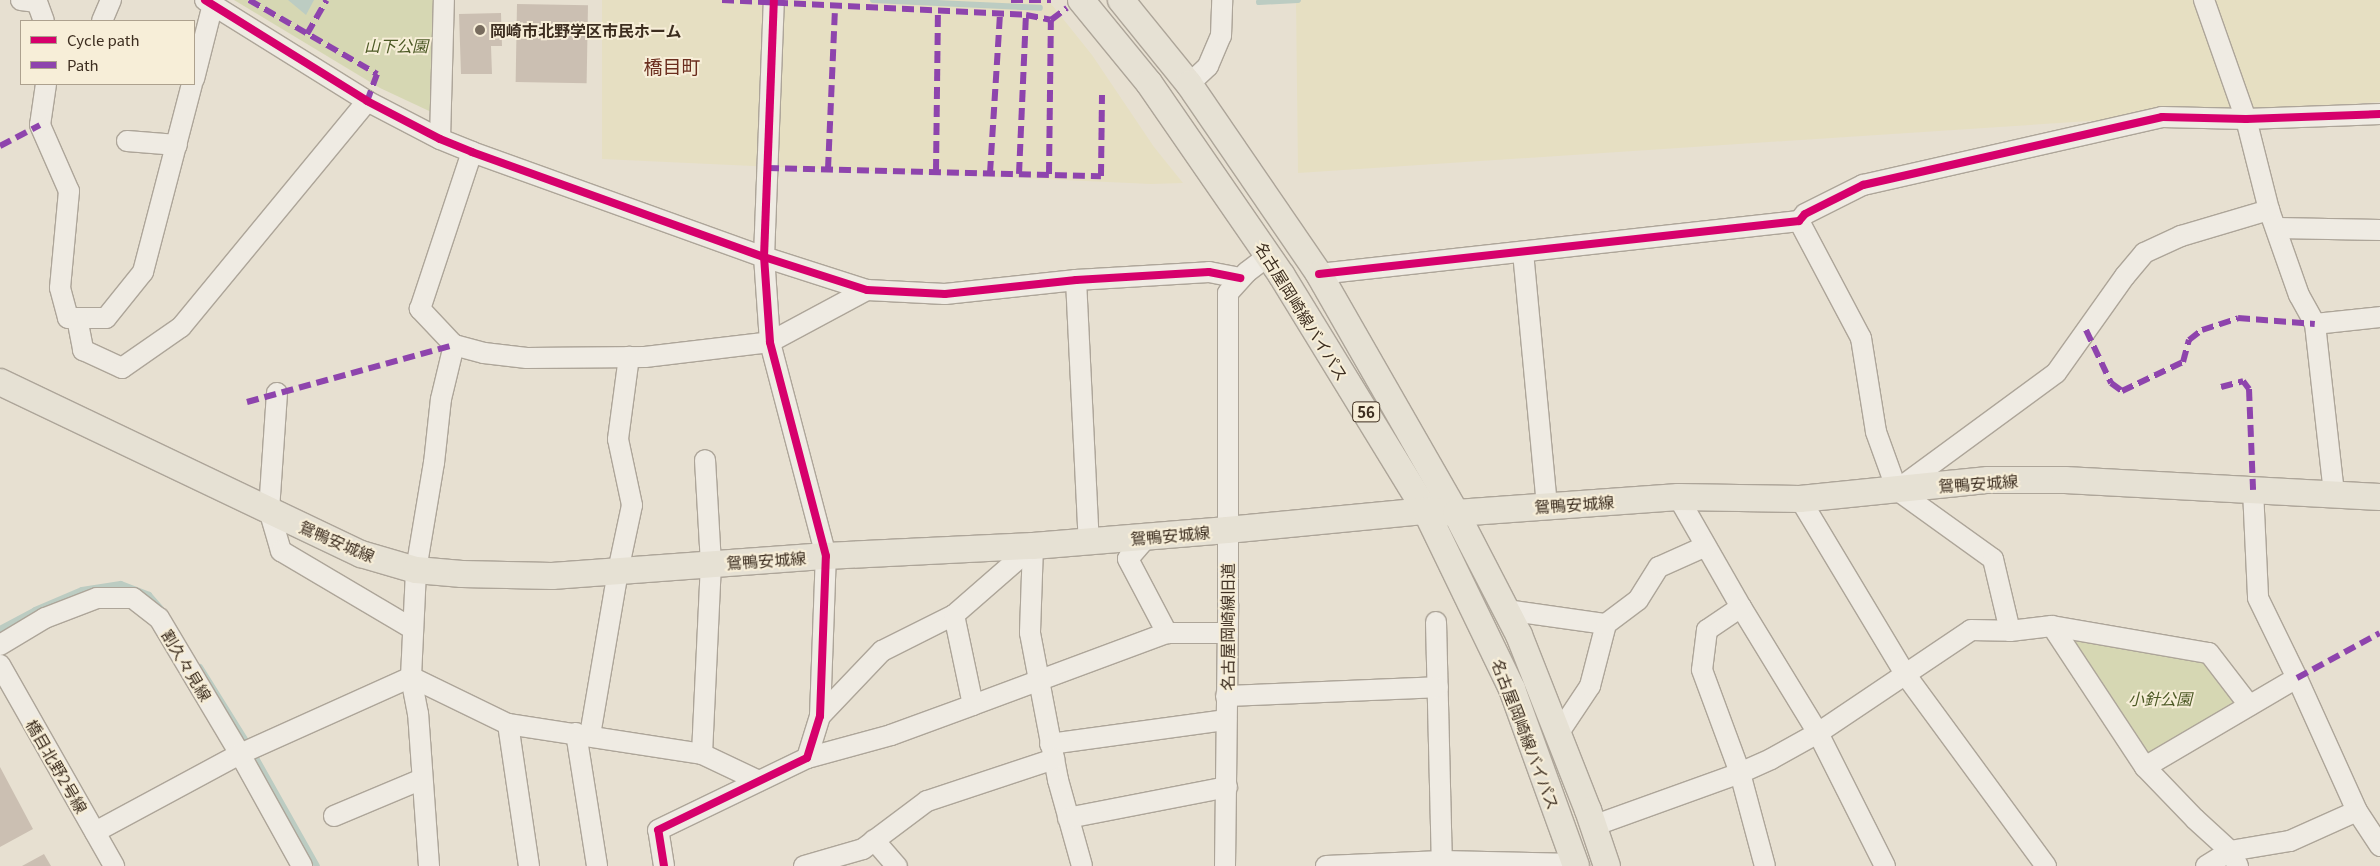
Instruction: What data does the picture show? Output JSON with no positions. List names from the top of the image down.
{
  "streets": {
    "main road": ["名古屋岡崎線バイパス", "56", "鴛鴨安城線"],
    "street": ["名古屋岡崎線旧道", "割久々見線", "橋目北野2号線"]
  },
  "crossings": [
    ["名古屋岡崎線バイパス", "鴛鴨安城線"],
    ["名古屋岡崎線バイパス", "名古屋岡崎線旧道"],
    ["鴛鴨安城線", "名古屋岡崎線旧道"]
  ],
  "districts": ["橋目町"],
  "parks": ["山下公園", "小針公園"],
  "places": ["岡崎市北野学区市民ホーム"],
  "legend": ["Cycle path", "Path"]
}
